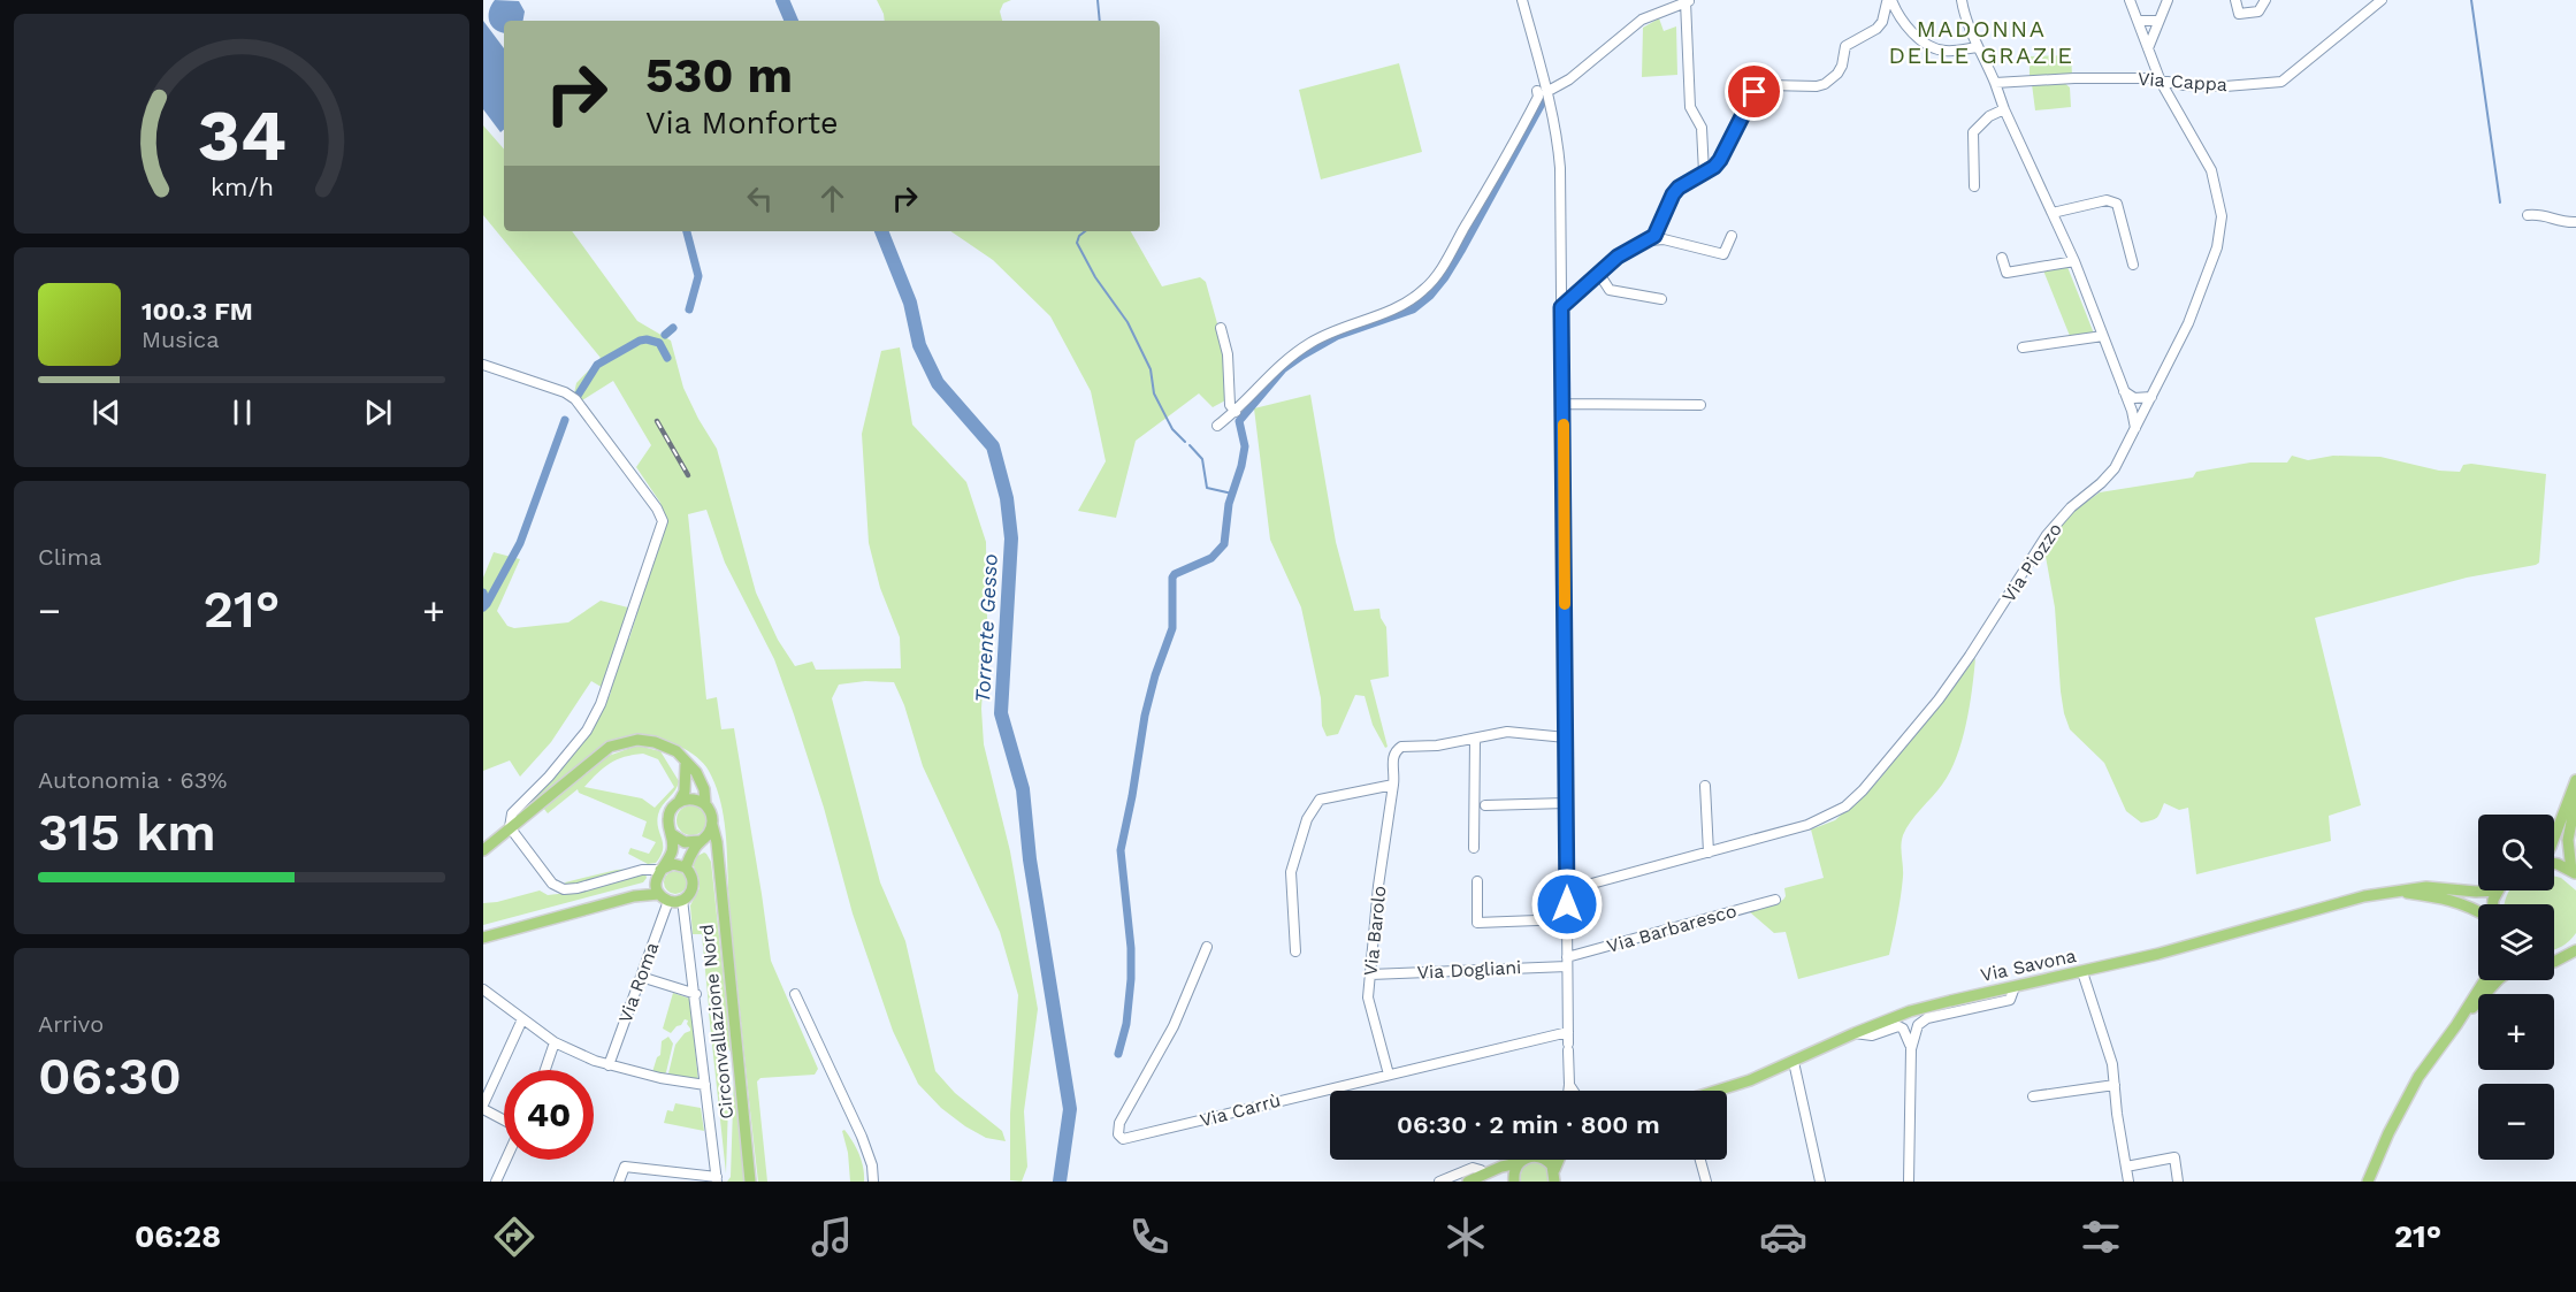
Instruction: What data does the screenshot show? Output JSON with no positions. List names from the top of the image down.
{
  "streets": {
    "main road": ["Via Savona", "Circonvallazione Nord"],
    "street": [
      "Via Cappa",
      "Via Piozzo",
      "Via Barbaresco",
      "Via Barolo",
      "Via Dogliani",
      "Via Roma",
      "Via Carrù"
    ]
  },
  "crossings": [
    ["Via Cappa", "Via Piozzo"],
    ["Via Barbaresco", "Via Dogliani"],
    ["Via Barolo", "Via Dogliani"],
    ["Via Barolo", "Via Carrù"]
  ],
  "districts": ["MADONNA DELLE GRAZIE"],
  "water": ["Torrente Gesso"],
  "page": {
    "turn": ["530 m", "Via Monforte"],
    "song": ["100.3 FM", "Musica"],
    "tile": [
      "Clima",
      ["Autonomia · 63%", "315 km"],
      ["Arrivo", "06:30"]
    ],
    "heat": ["−", "21°", "+"],
    "map_buttons": ["+", "−"],
    "limit": "40",
    "trip": "06:30 · 2 min · 800 m",
    "tabs": ["06:28", "21°"],
    "gauge": ["34", "km/h"]
  }
}
